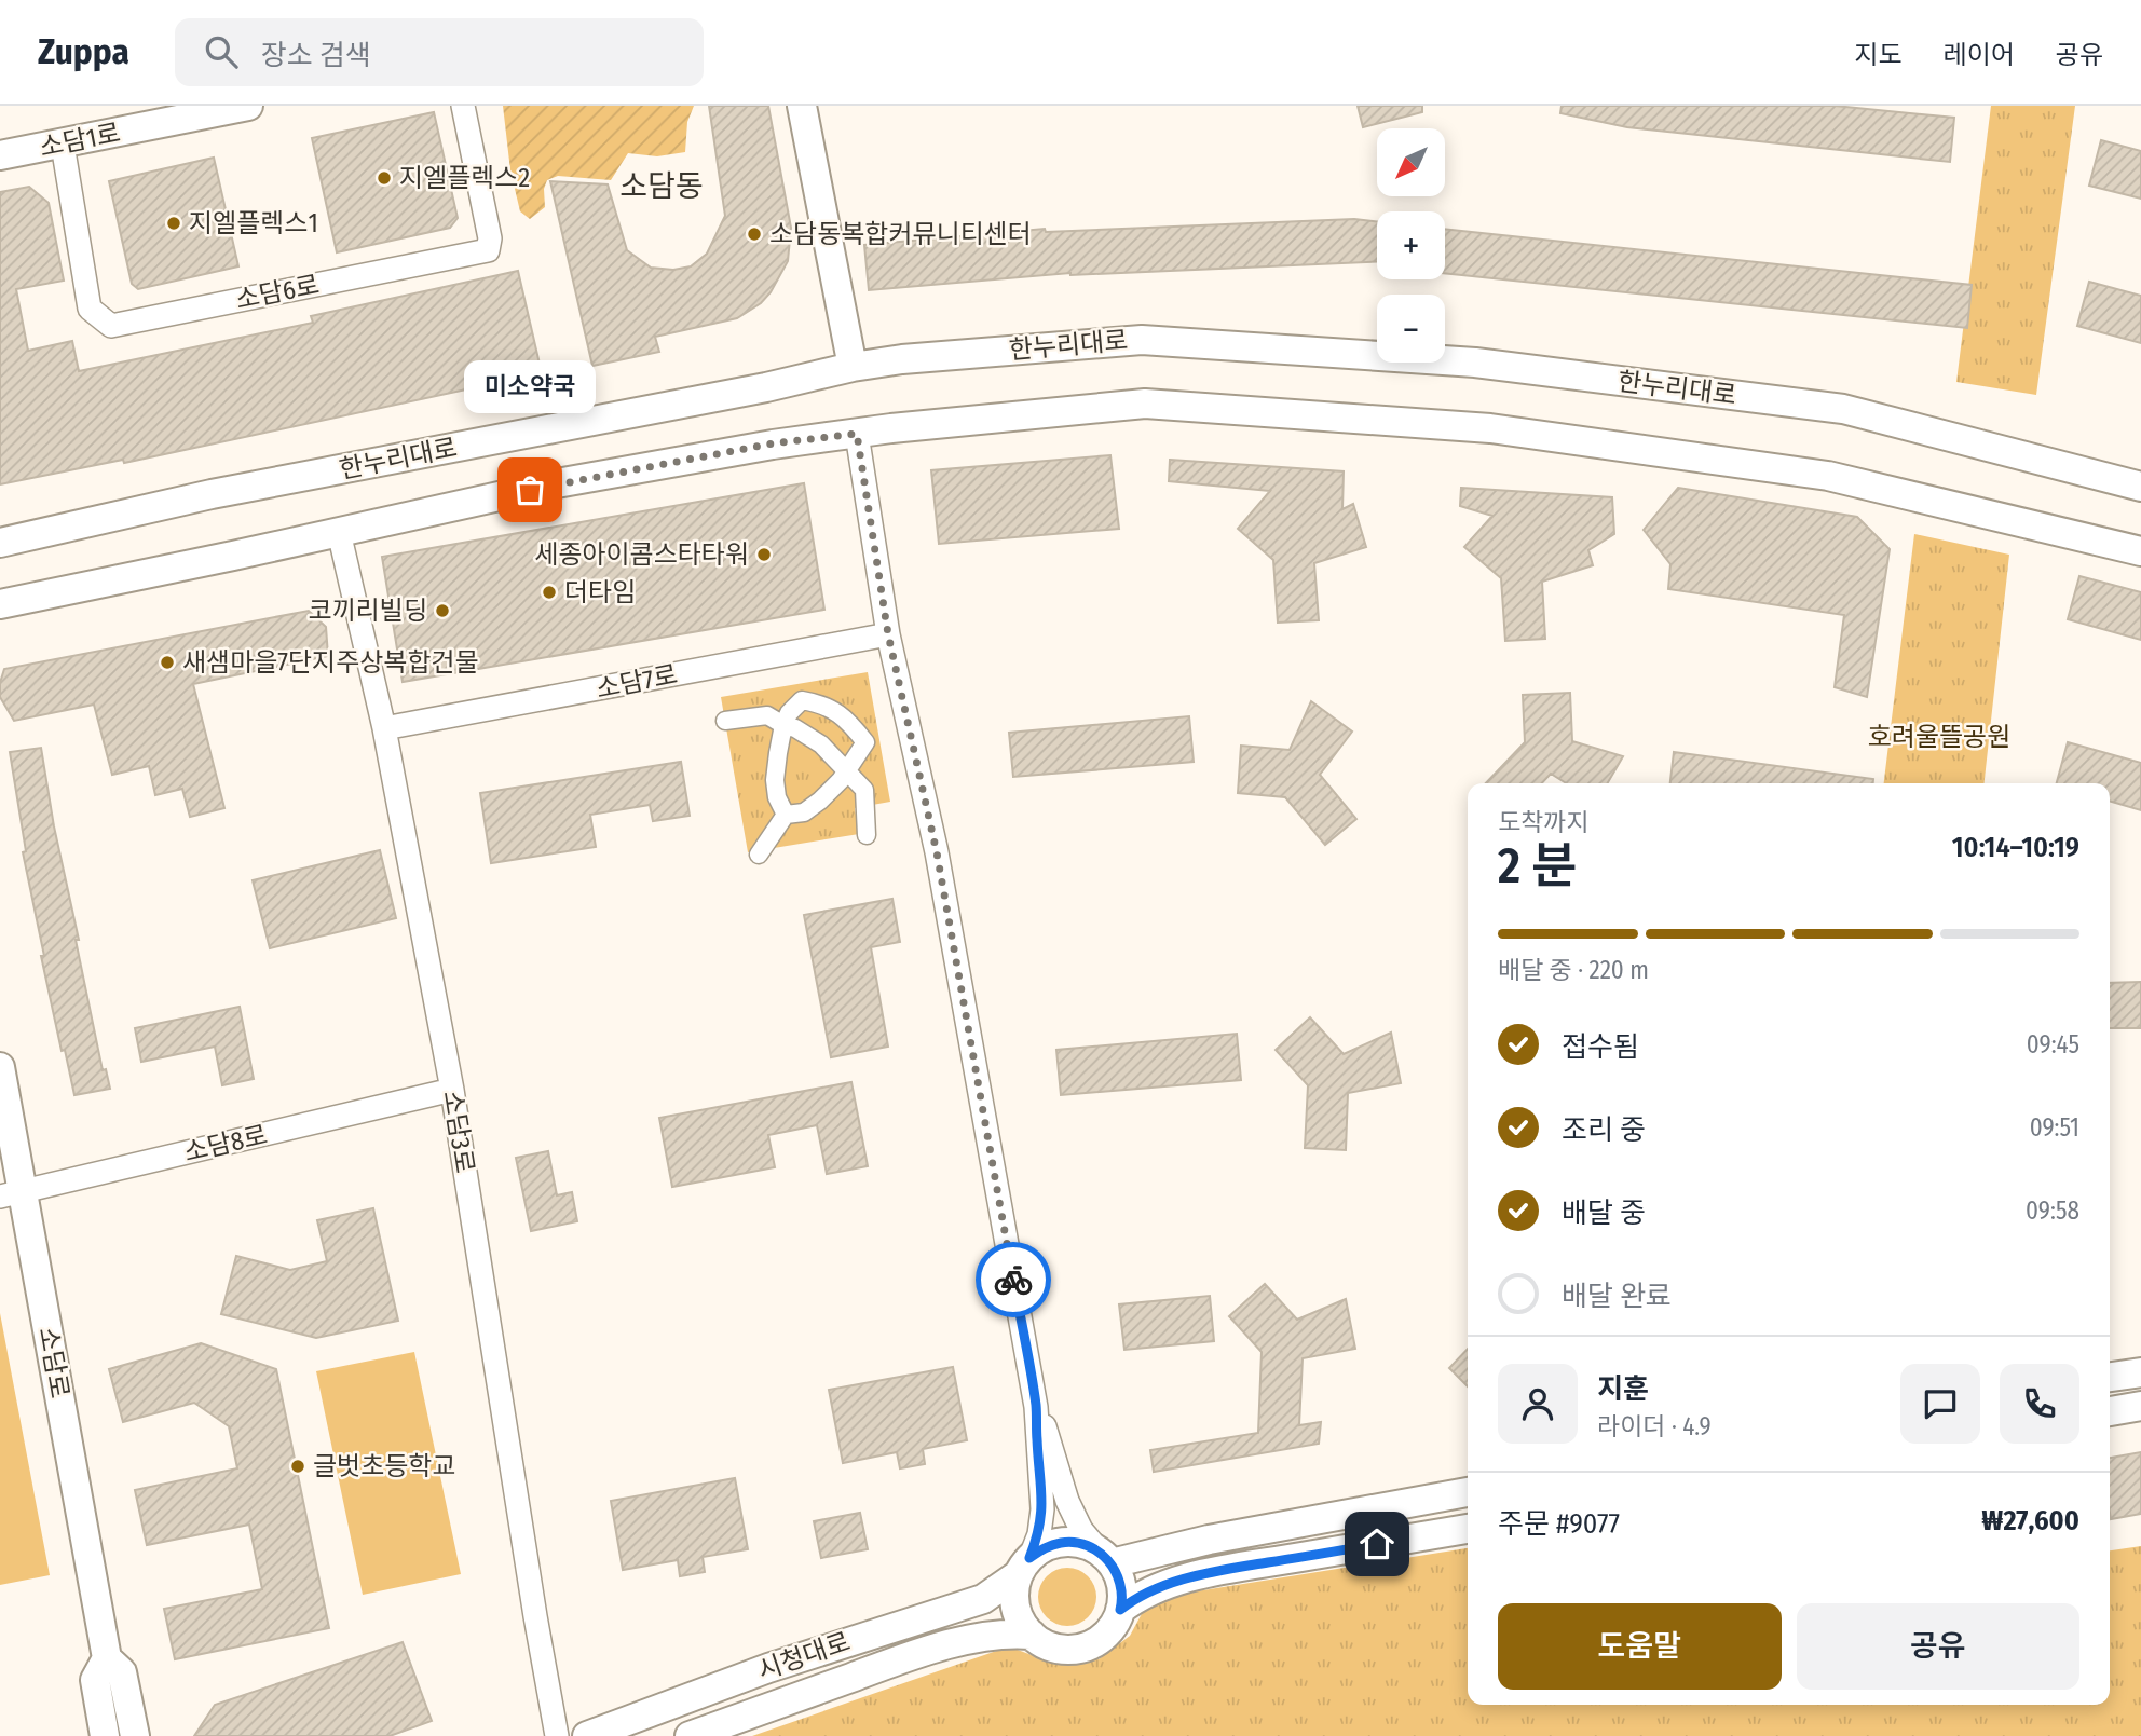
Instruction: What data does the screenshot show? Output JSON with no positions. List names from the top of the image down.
{
  "streets": {
    "street": [
      "소담1로",
      "소담6로",
      "한누리대로",
      "소담7로",
      "소담3로",
      "소담8로",
      "소담로",
      "시청대로"
    ]
  },
  "crossings": [
    ["소담1로", "소담6로"],
    ["소담7로", "소담3로"],
    ["소담3로", "소담8로"],
    ["소담8로", "소담로"]
  ],
  "districts": ["소담동"],
  "parks": ["호려울뜰공원"],
  "places": [
    "지엘플렉스2",
    "지엘플렉스1",
    "소담동복합커뮤니티센터",
    "미소약국",
    "세종아이콤스타타워",
    "더타임",
    "코끼리빌딩",
    "새샘마을7단지주상복합건물",
    "글벗초등학교"
  ],
  "north": "bottom left",
  "page": {
    "header": "Zuppa",
    "search": "장소 검색",
    "nav": ["지도", "레이어", "공유"],
    "map_buttons": ["+", "−"],
    "bubble": "미소약국",
    "heading": ["2 분", "도착까지", "10:14–10:19"],
    "panel": [
      "지훈",
      "라이더 · 4.9",
      "주문 #9077",
      "₩27,600"
    ],
    "bar": "배달 중 · 220 m",
    "list": [
      ["접수됨", "09:45"],
      ["조리 중", "09:51"],
      ["배달 중", "09:58"],
      "배달 완료"
    ],
    "buttons": ["도움말", "공유"]
  }
}
